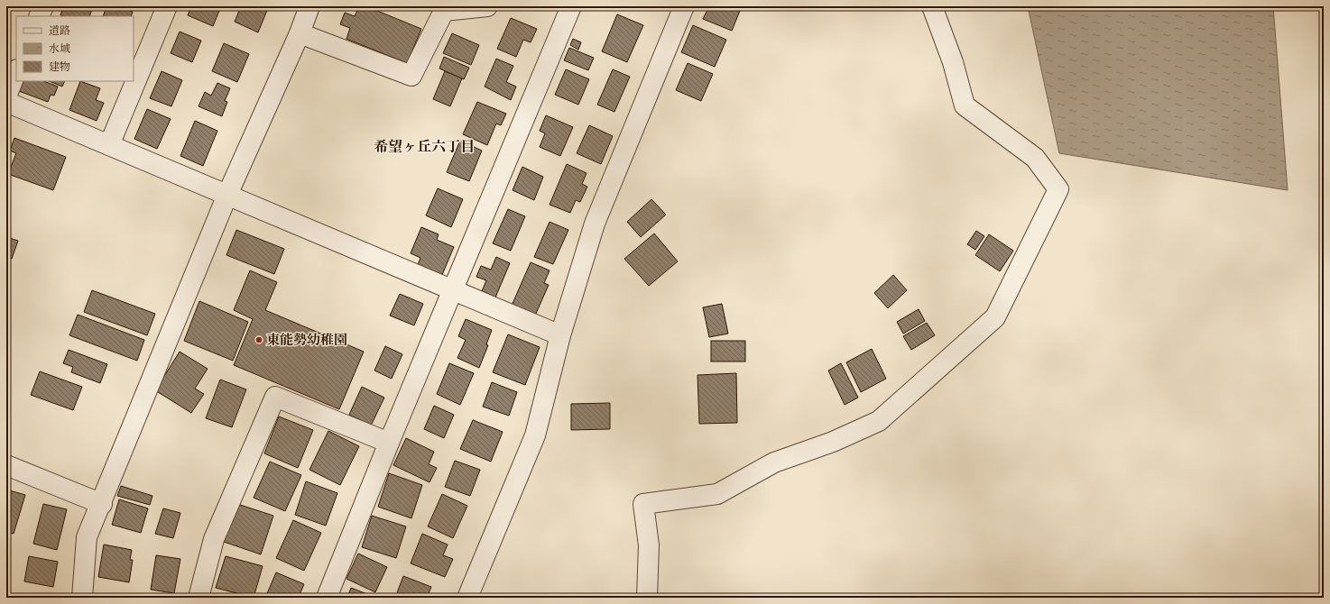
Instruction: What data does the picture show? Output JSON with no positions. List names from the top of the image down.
{
  "districts": ["希望ヶ丘六丁目"],
  "places": ["東能勢幼稚園"],
  "legend": ["道路", "水域", "建物"]
}
